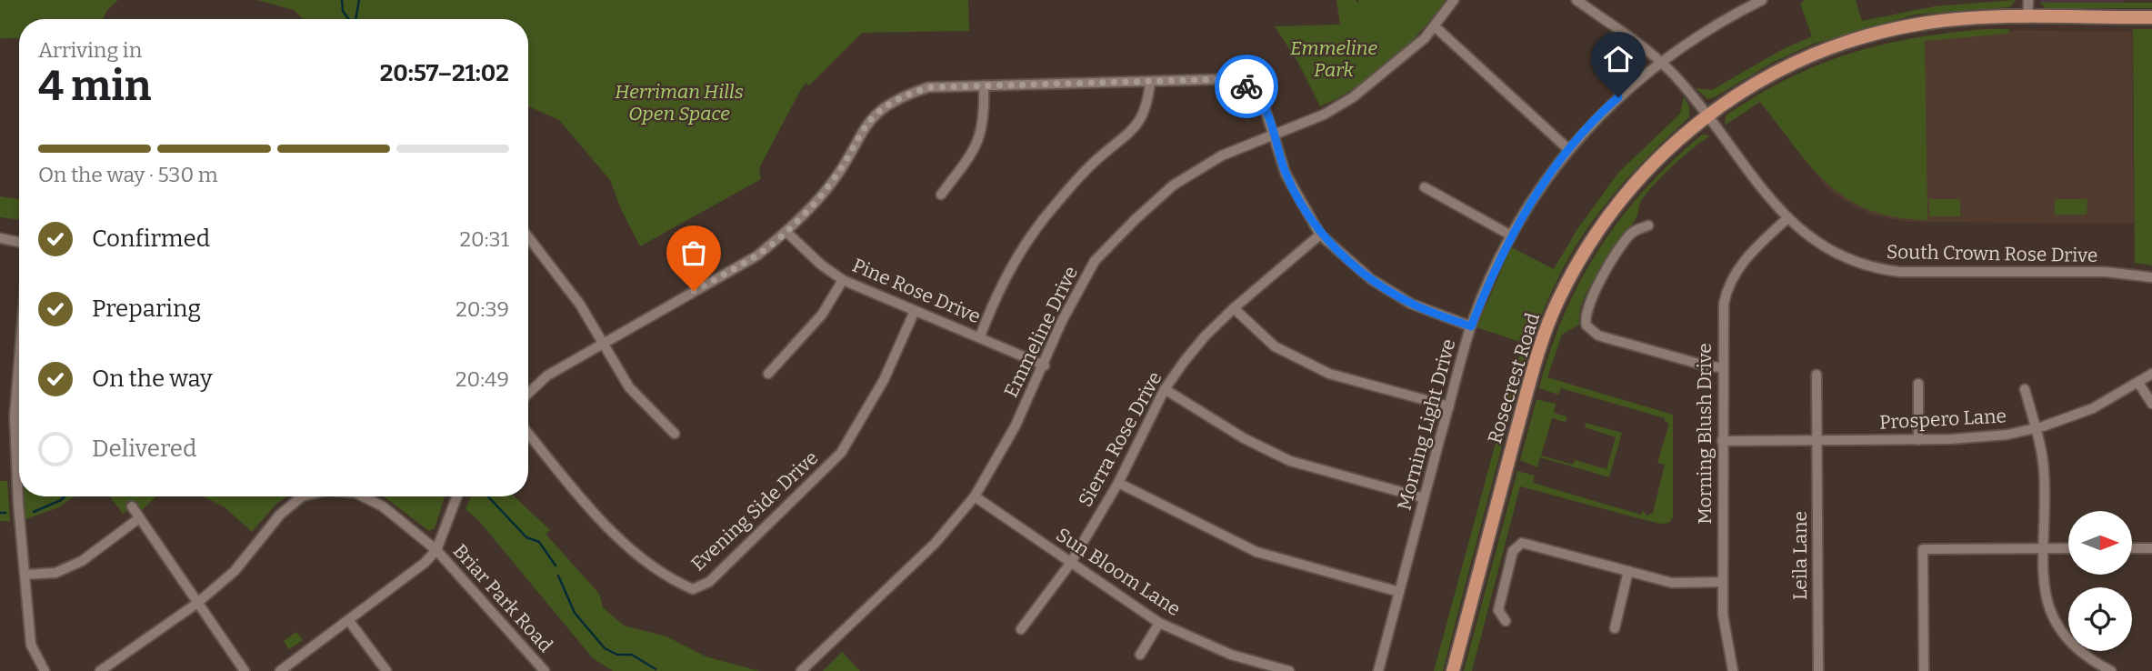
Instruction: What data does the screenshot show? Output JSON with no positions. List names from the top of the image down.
{
  "streets": {
    "main road": ["Rosecrest Road"],
    "street": [
      "South Crown Rose Drive",
      "Pine Rose Drive",
      "Emmeline Drive",
      "Prospero Lane",
      "Morning Light Drive",
      "Morning Blush Drive",
      "Sierra Rose Drive",
      "Evening Side Drive",
      "Leila Lane",
      "Sun Bloom Lane",
      "Briar Park Road"
    ]
  },
  "crossings": [
    ["South Crown Rose Drive", "Rosecrest Road"],
    ["South Crown Rose Drive", "Morning Light Drive"],
    ["South Crown Rose Drive", "Morning Blush Drive"],
    ["Pine Rose Drive", "Emmeline Drive"],
    ["Pine Rose Drive", "Evening Side Drive"],
    ["Emmeline Drive", "Sun Bloom Lane"],
    ["Prospero Lane", "Morning Blush Drive"],
    ["Prospero Lane", "Leila Lane"],
    ["Sierra Rose Drive", "Sun Bloom Lane"]
  ],
  "parks": ["Emmeline Park", "Herriman Hills Open Space"],
  "north": "right",
  "page": {
    "heading": ["4 min", "Arriving in", "20:57–21:02"],
    "bar": "On the way · 530 m",
    "list": [
      ["Confirmed", "20:31"],
      ["Preparing", "20:39"],
      ["On the way", "20:49"],
      "Delivered"
    ]
  }
}
